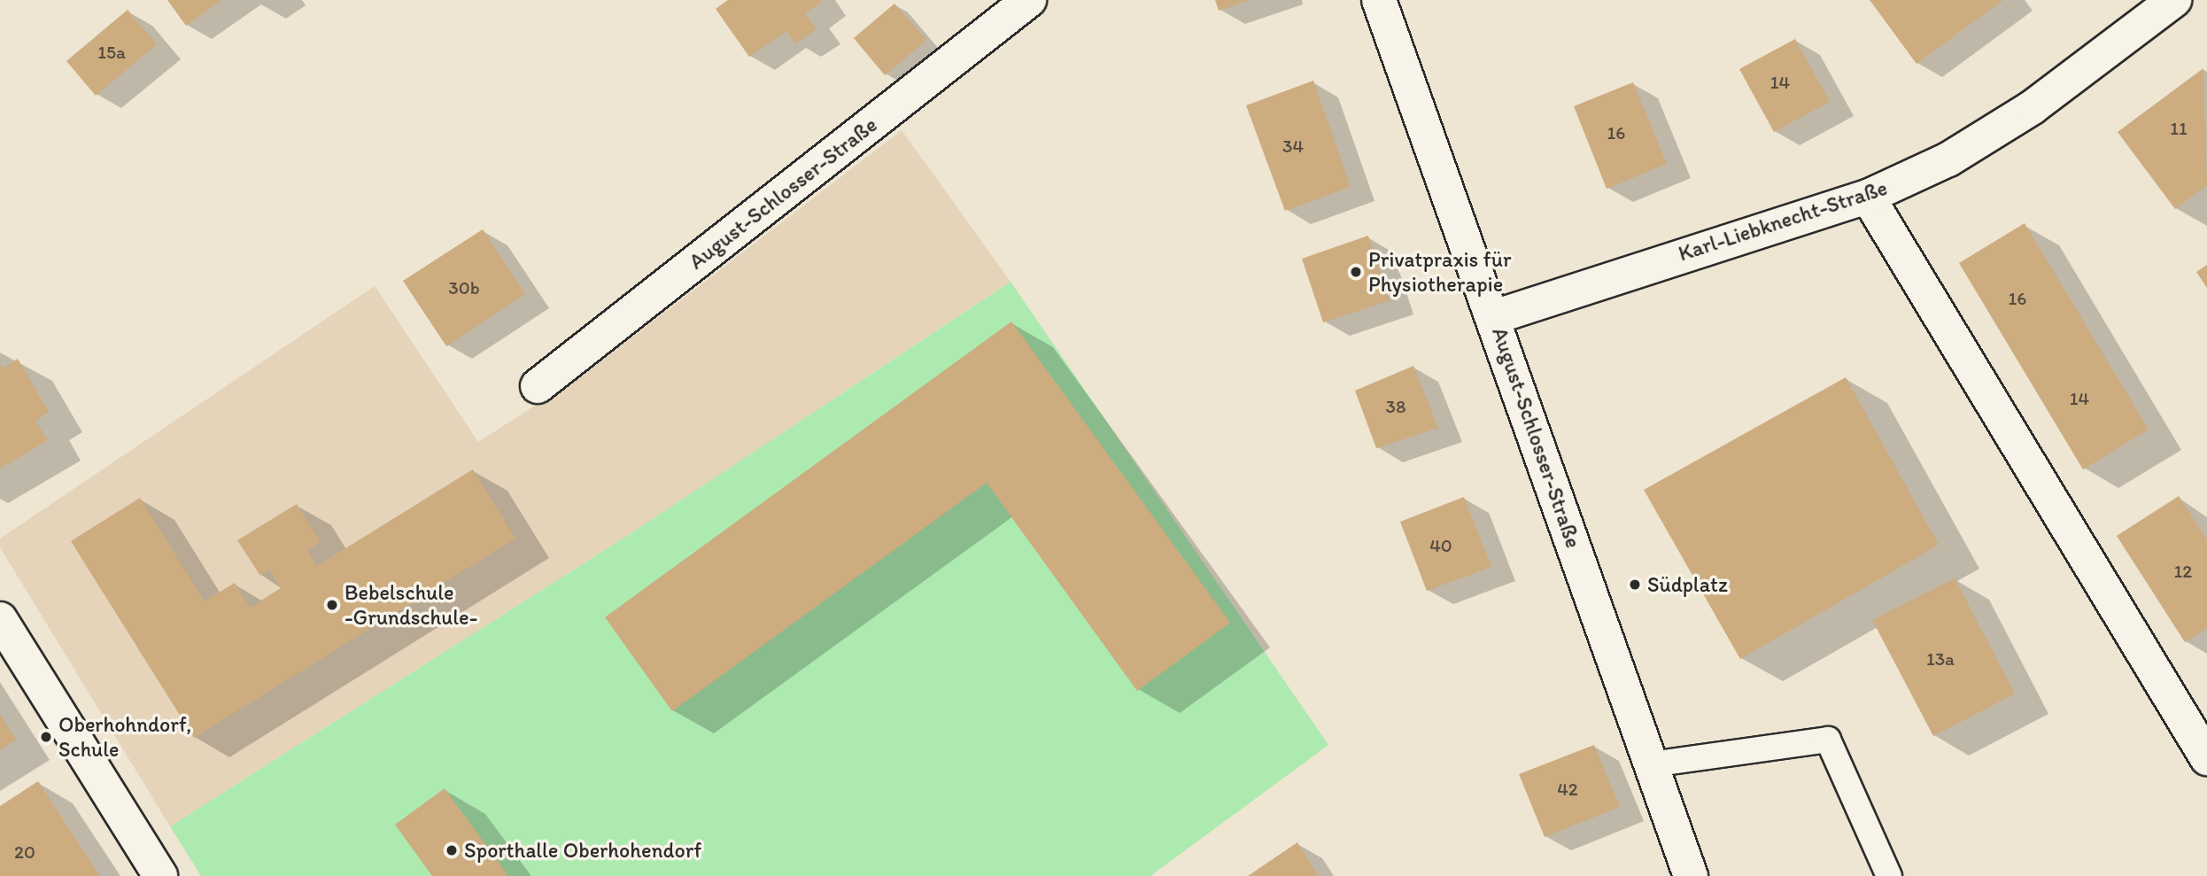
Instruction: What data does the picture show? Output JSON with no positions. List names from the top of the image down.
{
  "streets": {
    "street": ["August-Schlosser-Straße", "Karl-Liebknecht-Straße"]
  },
  "crossings": [
    ["August-Schlosser-Straße", "Karl-Liebknecht-Straße"]
  ],
  "places": [
    "Privatpraxis für Physiotherapie",
    "Südplatz",
    "Bebelschule -Grundschule-",
    "Oberhohndorf, Schule",
    "Sporthalle Oberhohendorf"
  ],
  "house_numbers": [
    "15a",
    "14",
    "11",
    "16",
    "34",
    "30b",
    "16",
    "14",
    "38",
    "40",
    "12",
    "13a",
    "42",
    "20"
  ]
}
